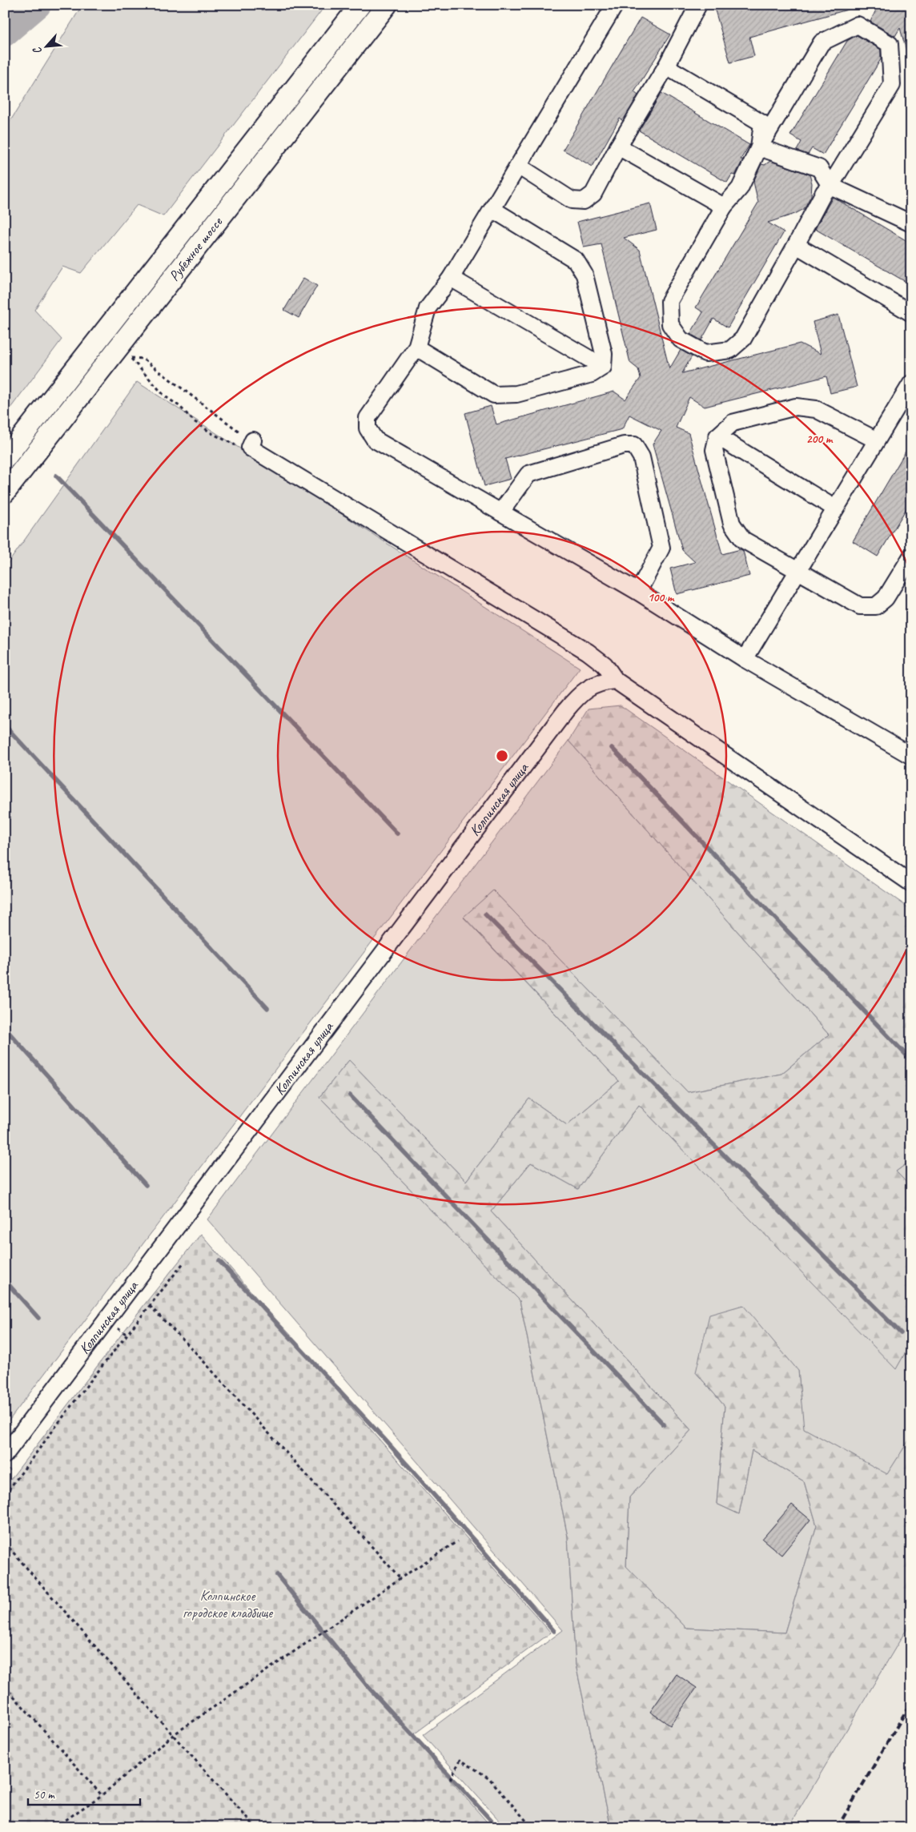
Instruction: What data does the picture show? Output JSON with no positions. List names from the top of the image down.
{
  "streets": {
    "main road": ["Рубежное шоссе"],
    "street": ["Колпинская улица"]
  },
  "parks": ["Колпинское городское кладбище"],
  "scale_bar": "50 m",
  "north": "bottom left",
  "rings": ["200 m", "100 m"]
}
